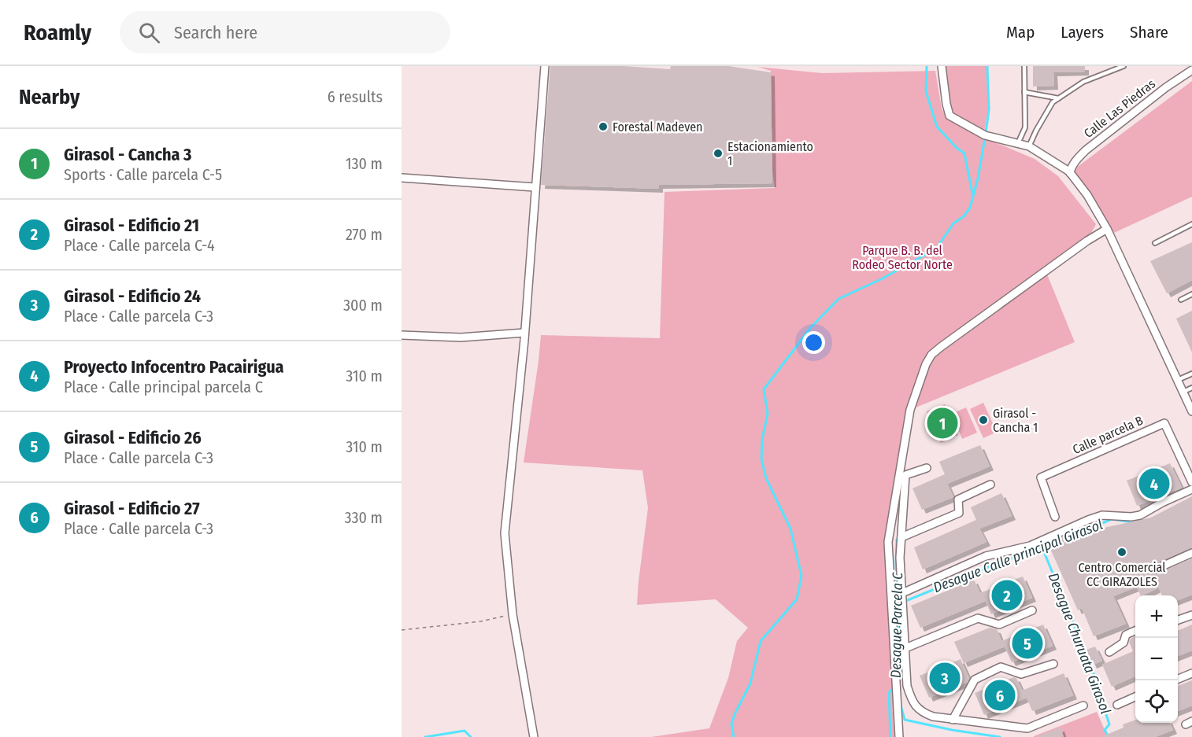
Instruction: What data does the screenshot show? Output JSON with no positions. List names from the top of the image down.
{
  "streets": {
    "street": ["Calle Las Piedras", "Calle parcela B"]
  },
  "water": ["Desague Calle principal Girasol", "Desague Parcela C", "Desague Churuata Girasol"],
  "parks": ["Parque B. B. del Rodeo Sector Norte"],
  "places": [
    "Forestal Madeven",
    "Estacionamiento 1",
    "Girasol - Cancha 1",
    "Centro Comercial CC GIRAZOLES"
  ],
  "page": {
    "header": "Roamly",
    "search": "Search here",
    "nav": ["Map", "Layers", "Share"],
    "heading": ["Nearby", "6 results"],
    "list": [
      {
        "mark": "1",
        "name": "Girasol - Cancha 3",
        "note": "Sports · Calle parcela C-5",
        "value": "130 m"
      },
      {
        "mark": "2",
        "name": "Girasol - Edificio 21",
        "note": "Place · Calle parcela C-4",
        "value": "270 m"
      },
      {
        "mark": "3",
        "name": "Girasol - Edificio 24",
        "note": "Place · Calle parcela C-3",
        "value": "300 m"
      },
      {
        "mark": "4",
        "name": "Proyecto Infocentro Pacairigua",
        "note": "Place · Calle principal parcela C",
        "value": "310 m"
      },
      {
        "mark": "5",
        "name": "Girasol - Edificio 26",
        "note": "Place · Calle parcela C-3",
        "value": "310 m"
      },
      {
        "mark": "6",
        "name": "Girasol - Edificio 27",
        "note": "Place · Calle parcela C-3",
        "value": "330 m"
      }
    ],
    "pins": [
      "1",
      "4",
      "2",
      "5",
      "3",
      "6"
    ],
    "map_buttons": ["+", "−"]
  }
}
